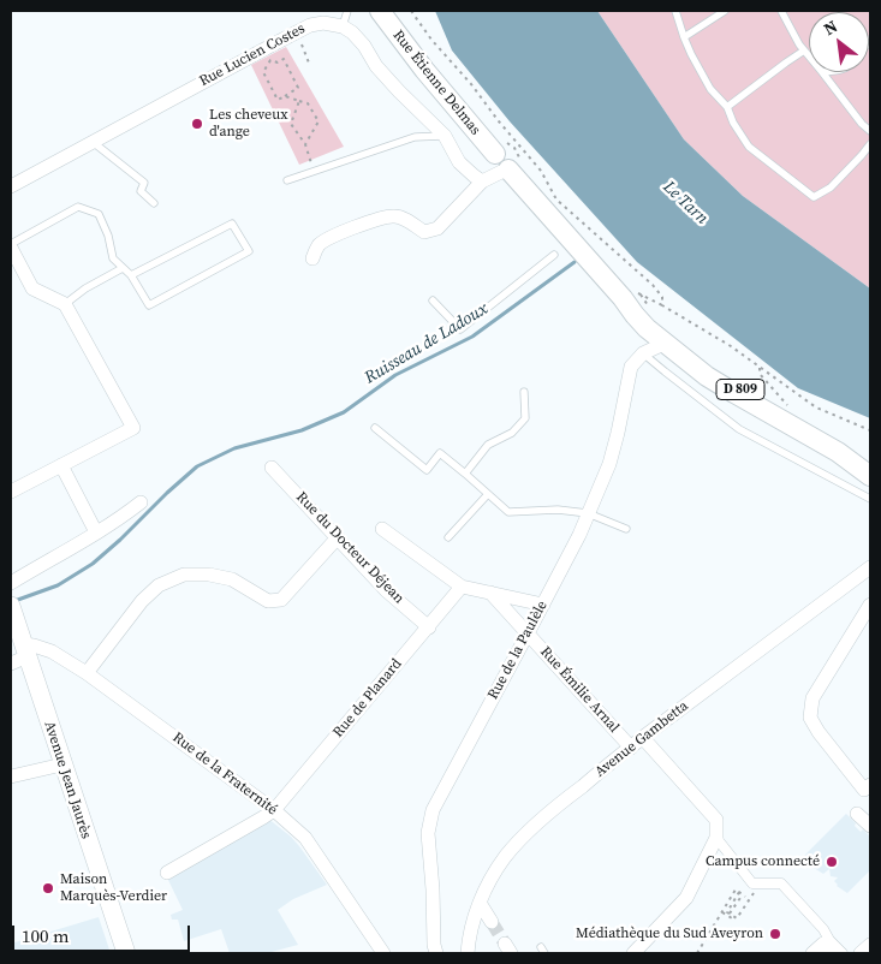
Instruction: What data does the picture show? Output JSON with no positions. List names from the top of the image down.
{
  "streets": {
    "main road": ["Rue Étienne Delmas", "D 809", "Avenue Jean Jaurès"],
    "street": [
      "Rue Lucien Costes",
      "Rue du Docteur Déjean",
      "Rue de la Paulèle",
      "Rue Émilie Arnal",
      "Rue de Planard",
      "Avenue Gambetta",
      "Rue de la Fraternité"
    ]
  },
  "crossings": [
    ["Rue Étienne Delmas", "Rue de la Paulèle"],
    ["Rue du Docteur Déjean", "Rue de Planard"],
    ["Rue de la Paulèle", "Rue Émilie Arnal"],
    ["Rue Émilie Arnal", "Avenue Gambetta"],
    ["Rue de Planard", "Rue de la Fraternité"],
    ["Rue de la Fraternité", "Avenue Jean Jaurès"]
  ],
  "water": ["Le Tarn", "Ruisseau de Ladoux"],
  "places": [
    "Les cheveux d'ange",
    "Campus connecté",
    "Maison Marquès-Verdier",
    "Médiathèque du Sud Aveyron"
  ],
  "scale_bar": "100 m",
  "north": "top left"
}
